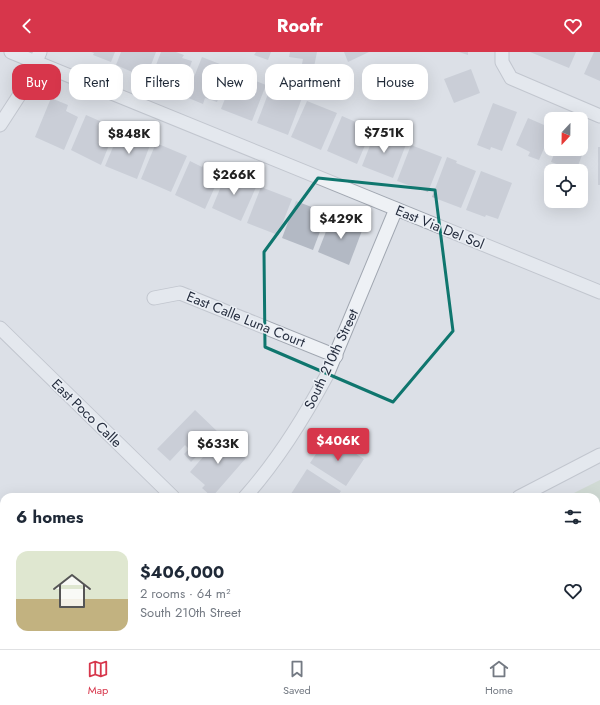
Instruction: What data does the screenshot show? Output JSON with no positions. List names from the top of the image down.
{
  "streets": {
    "street": [
      "East Via Del Sol",
      "East Calle Luna Court",
      "South 210th Street",
      "East Poco Calle"
    ]
  },
  "crossings": [
    ["East Via Del Sol", "South 210th Street"],
    ["East Calle Luna Court", "South 210th Street"]
  ],
  "north": "bottom",
  "page": {
    "header": "Roofr",
    "chip": [
      "Buy",
      "Rent",
      "Filters",
      "New",
      "Apartment",
      "House"
    ],
    "price": [
      "$751K",
      "$848K",
      "$266K",
      "$429K",
      "$406K",
      "$633K"
    ],
    "heading": "6 homes",
    "list": [
      {
        "name": "$406,000",
        "note": "2 rooms · 64 m² · South 210th Street"
      }
    ],
    "tabs": ["Map", "Saved", "Home"]
  }
}
